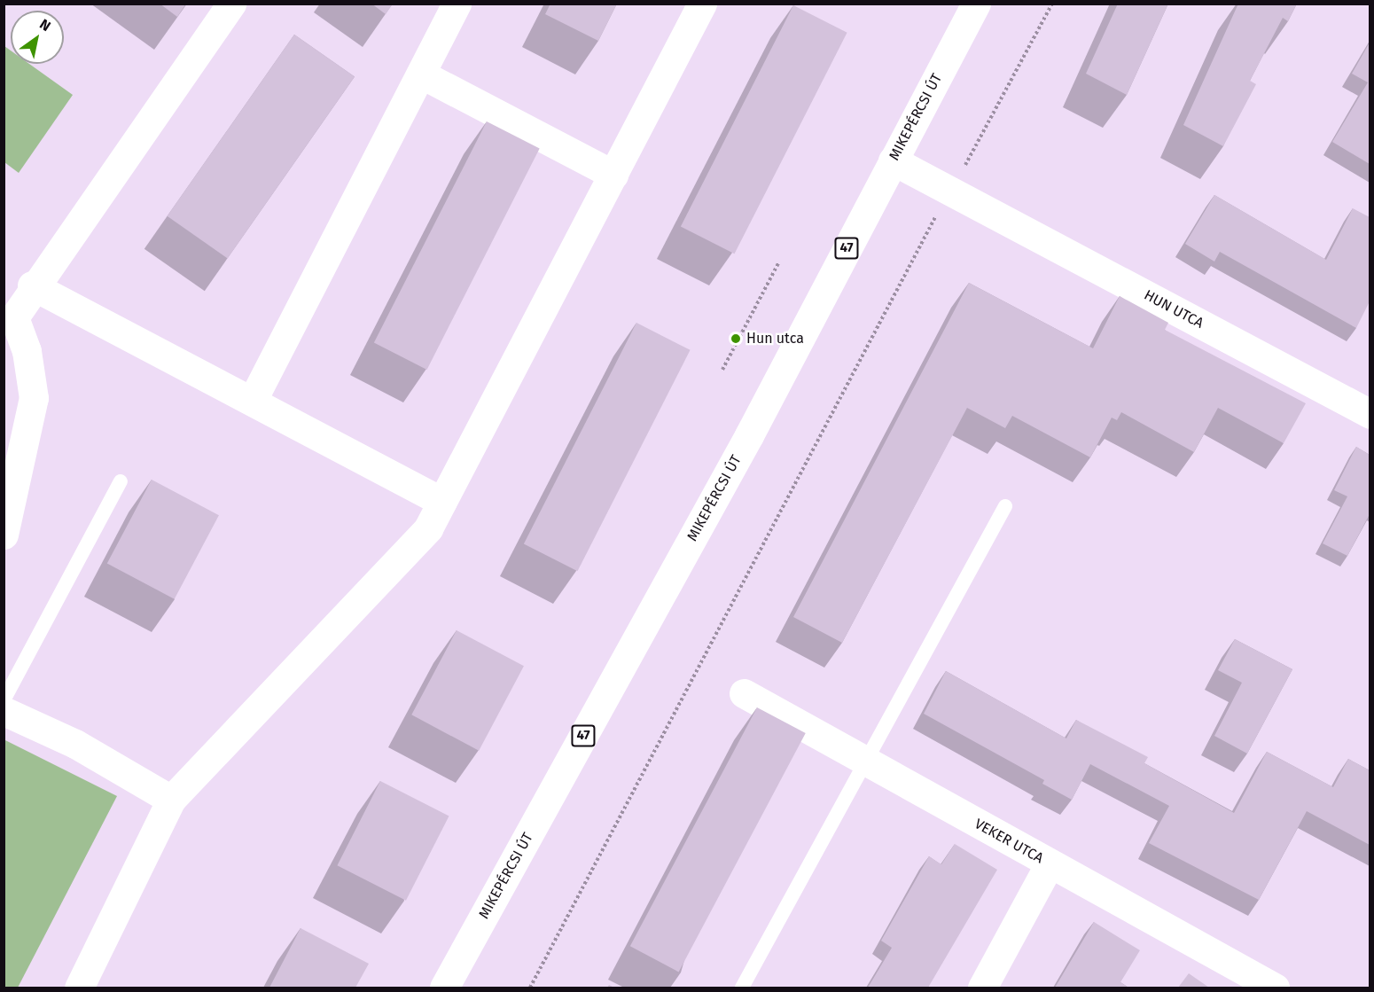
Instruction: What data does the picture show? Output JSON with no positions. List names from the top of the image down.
{
  "streets": {
    "street": [
      "MIKEPÉRCSI ÚT",
      "47",
      "HUN UTCA",
      "VEKER UTCA"
    ]
  },
  "crossings": [
    ["MIKEPÉRCSI ÚT", "HUN UTCA"]
  ],
  "places": ["Hun utca"],
  "north": "top right"
}
